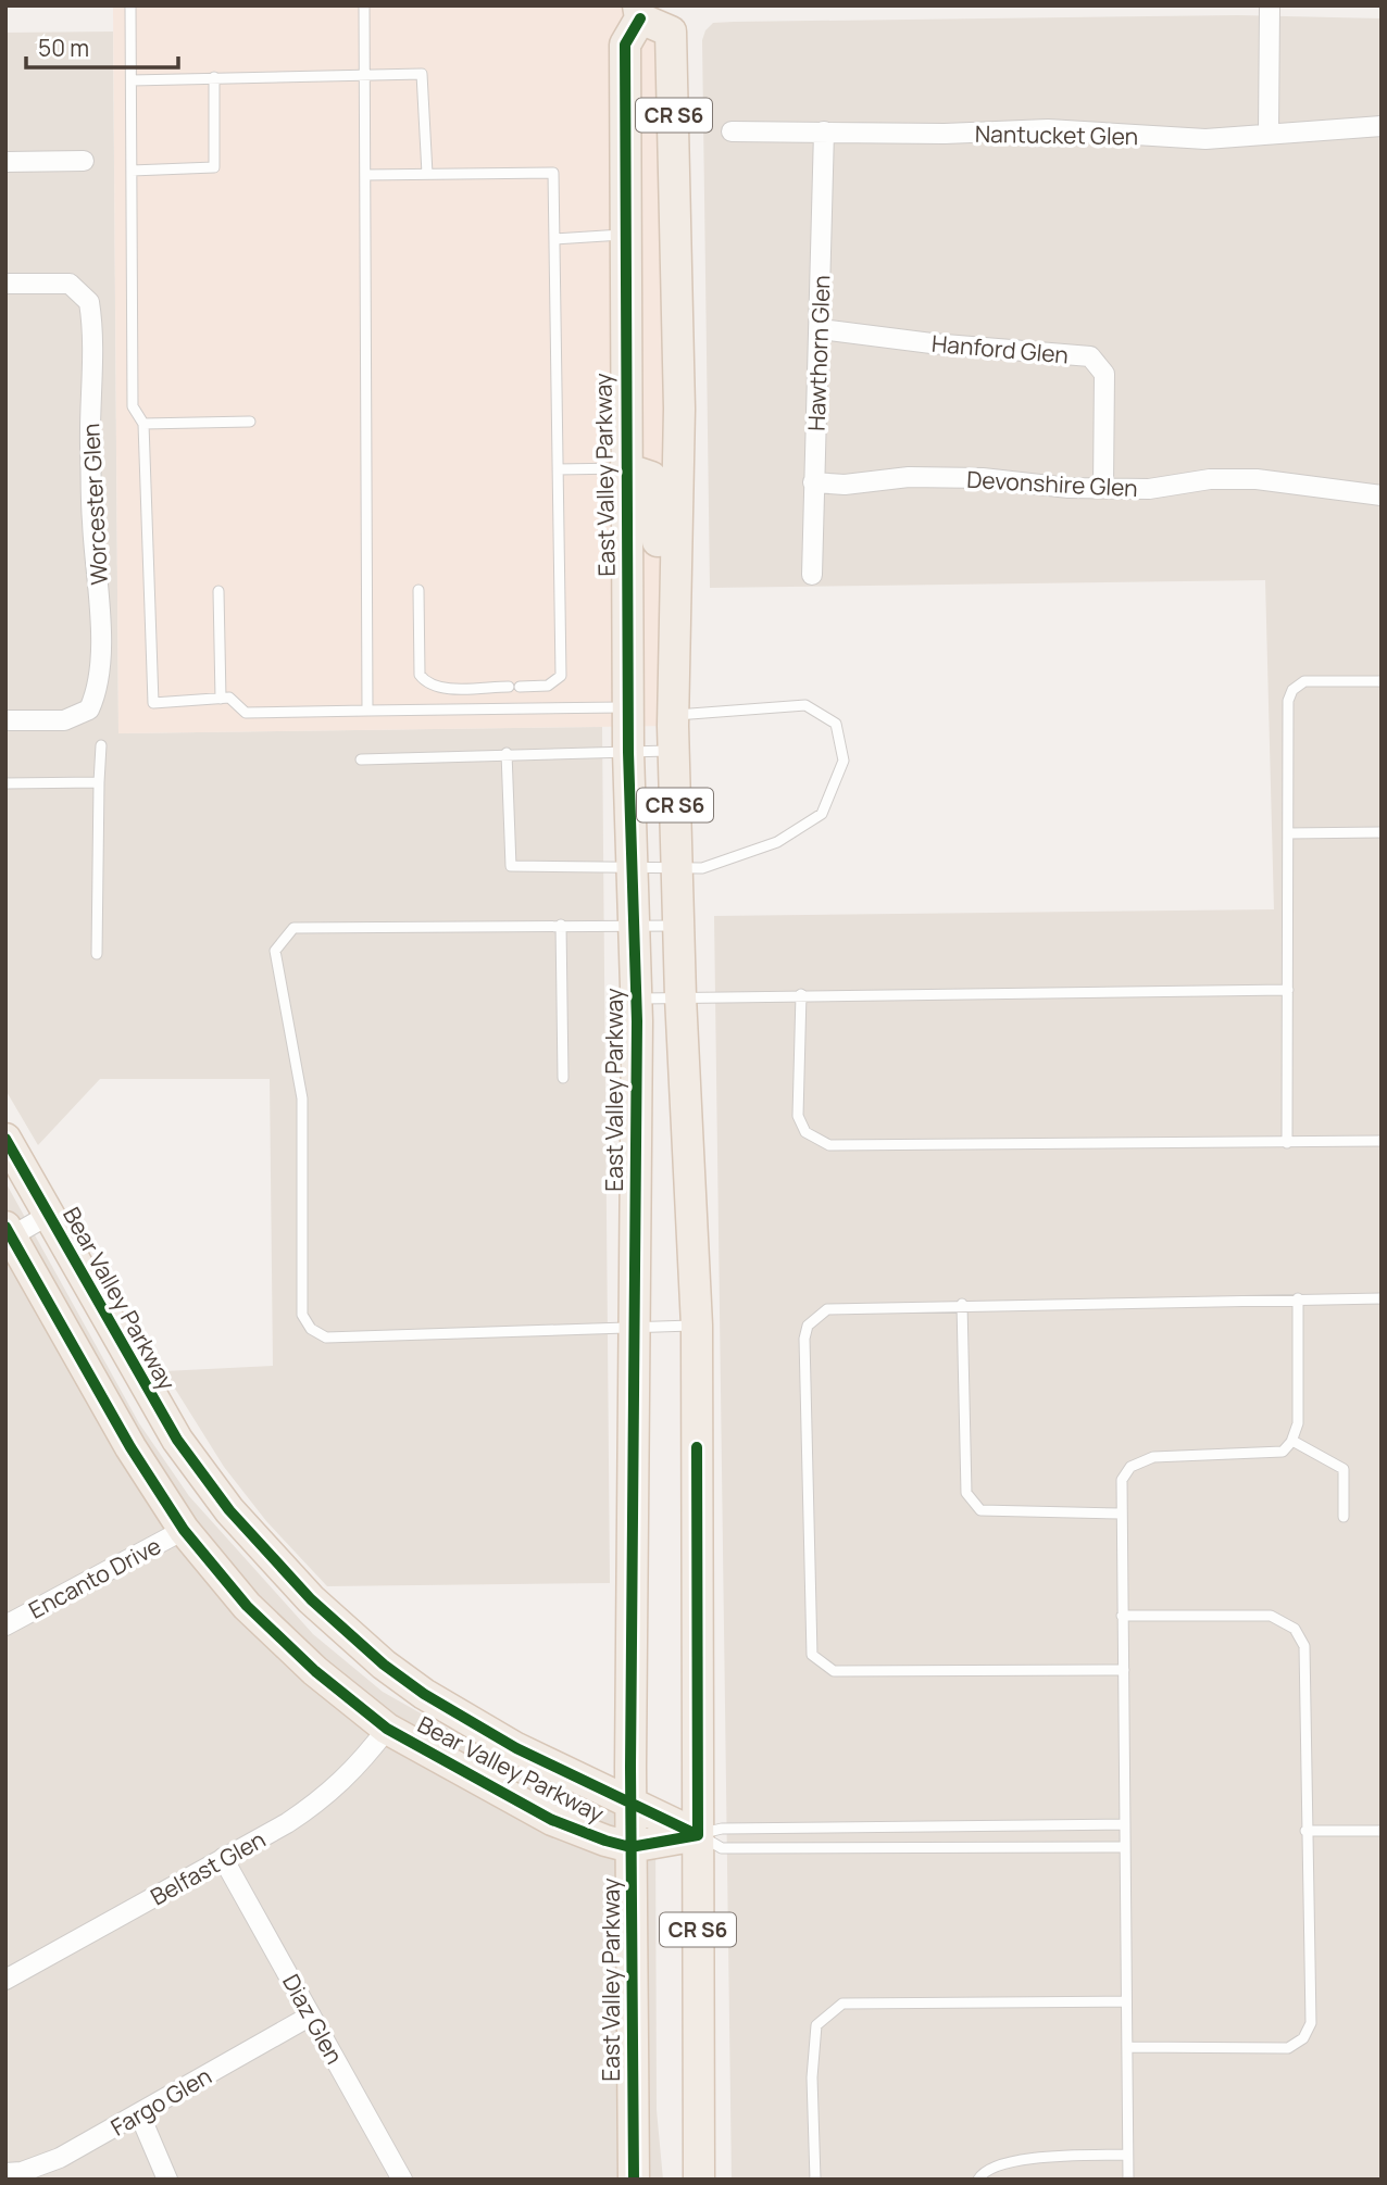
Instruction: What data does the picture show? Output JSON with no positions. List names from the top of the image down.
{
  "streets": {
    "main road": ["CR S6", "East Valley Parkway", "Bear Valley Parkway"],
    "street": [
      "Nantucket Glen",
      "Hanford Glen",
      "Hawthorn Glen",
      "Devonshire Glen",
      "Worcester Glen",
      "Encanto Drive",
      "Belfast Glen",
      "Diaz Glen",
      "Fargo Glen"
    ]
  },
  "crossings": [
    ["Nantucket Glen", "Hawthorn Glen"],
    ["Hanford Glen", "Hawthorn Glen"],
    ["Hanford Glen", "Devonshire Glen"],
    ["Hawthorn Glen", "Devonshire Glen"],
    ["East Valley Parkway", "Bear Valley Parkway"],
    ["Bear Valley Parkway", "Encanto Drive"],
    ["Bear Valley Parkway", "Belfast Glen"],
    ["Belfast Glen", "Diaz Glen"],
    ["Diaz Glen", "Fargo Glen"]
  ],
  "scale_bar": "50 m"
}
